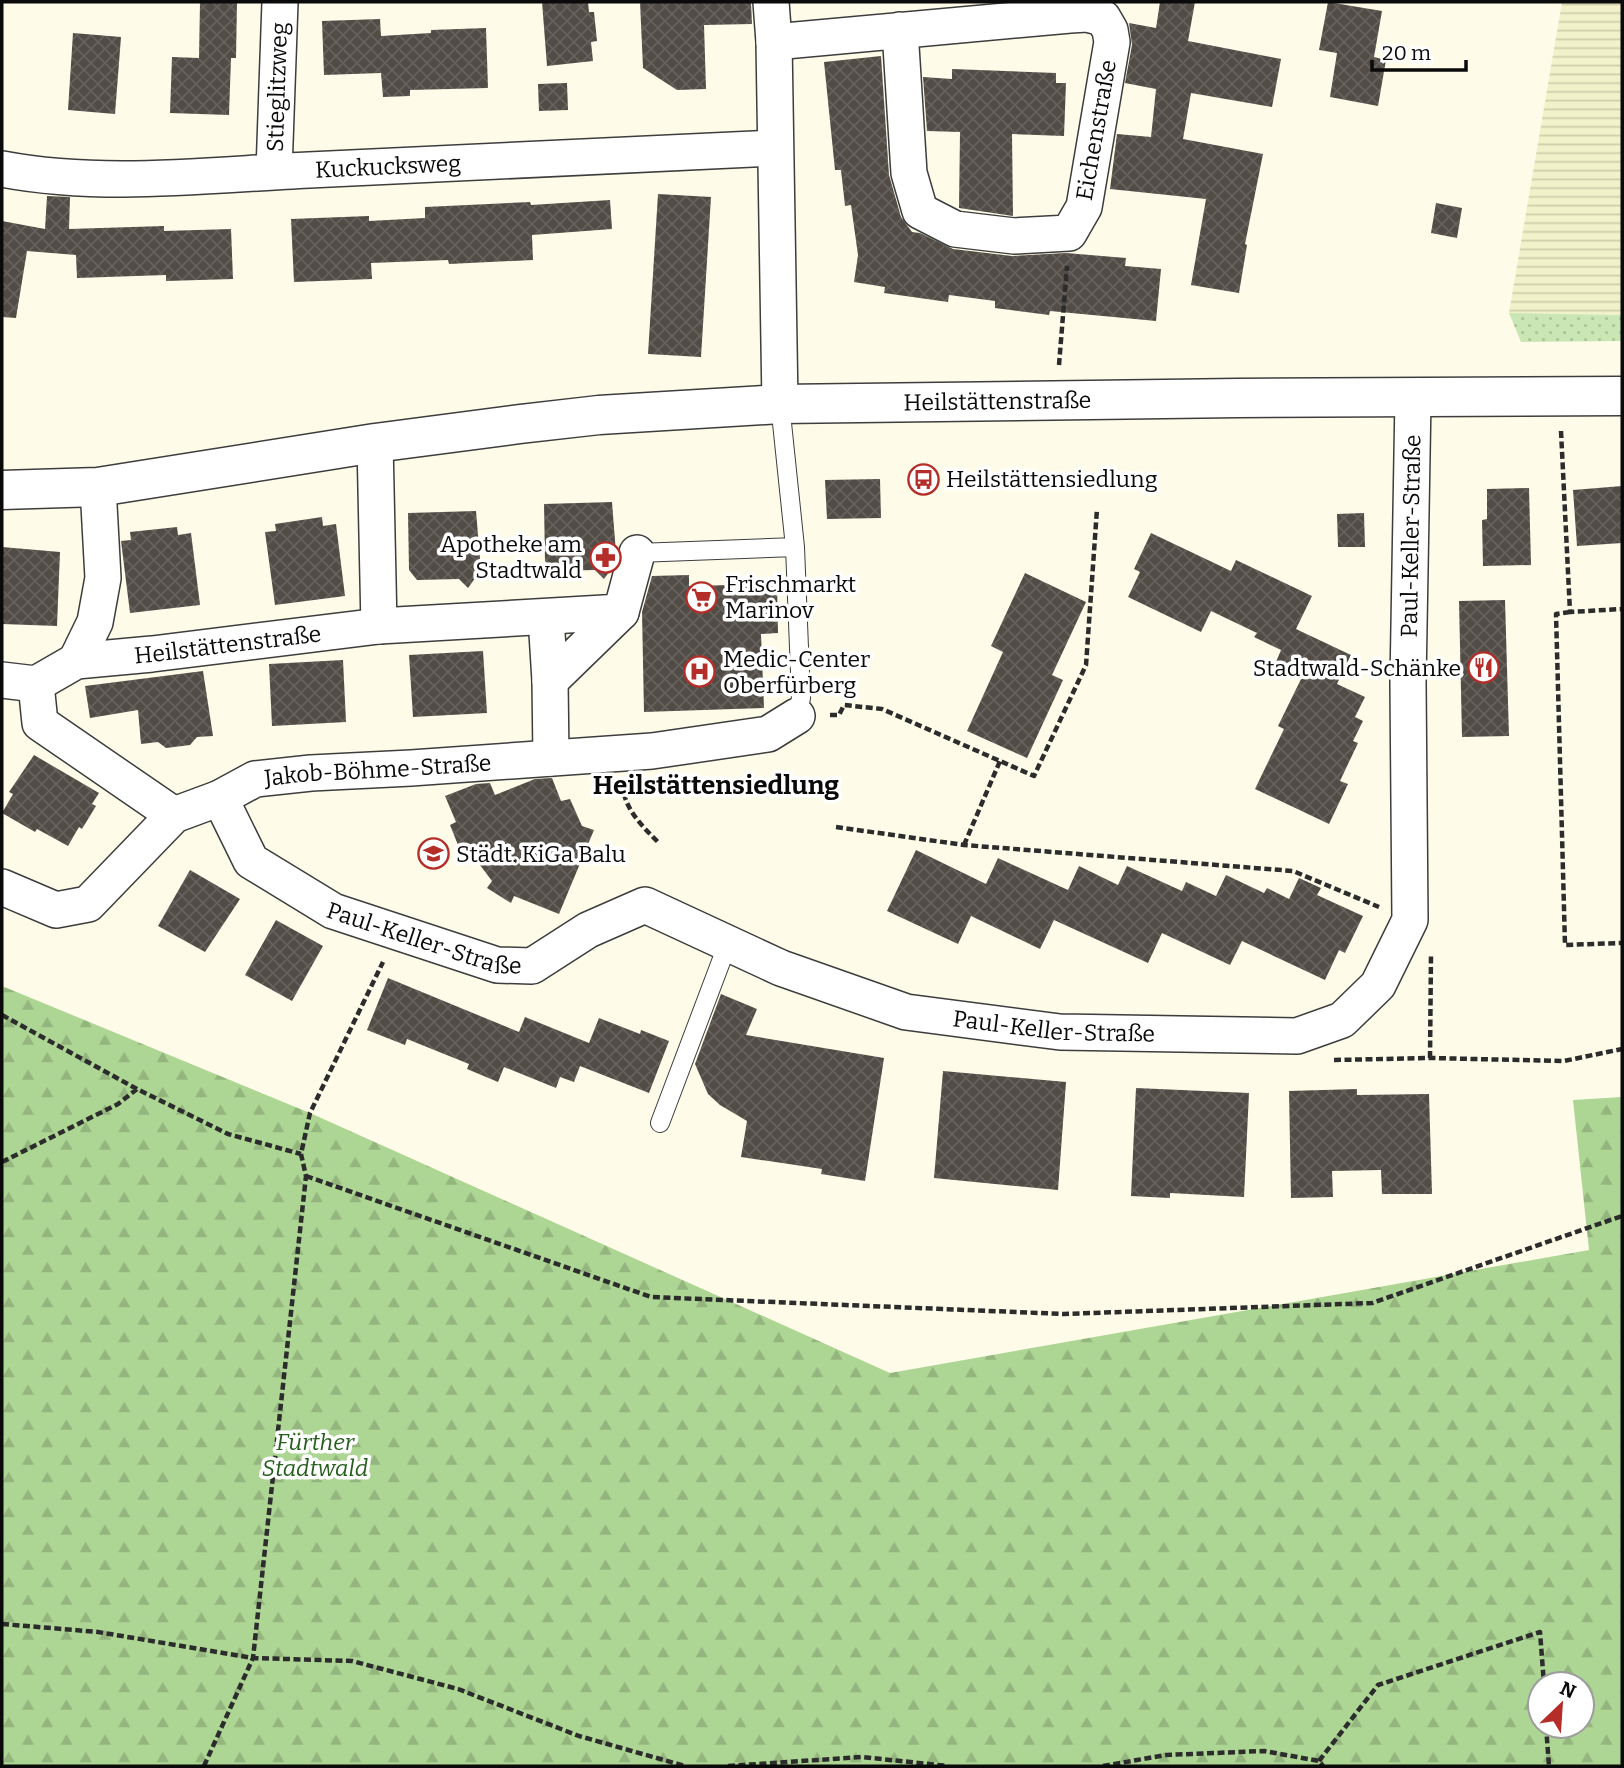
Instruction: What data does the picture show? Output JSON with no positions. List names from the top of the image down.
{
  "streets": {
    "street": [
      "Stieglitzweg",
      "Eichenstraße",
      "Kuckucksweg",
      "Heilstättenstraße",
      "Paul-Keller-Straße",
      "Jakob-Böhme-Straße"
    ]
  },
  "crossings": [
    ["Stieglitzweg", "Kuckucksweg"],
    ["Heilstättenstraße", "Paul-Keller-Straße"],
    ["Paul-Keller-Straße", "Jakob-Böhme-Straße"]
  ],
  "districts": ["Heilstättensiedlung"],
  "parks": ["Fürther Stadtwald"],
  "places": {
    "bus stop": ["Heilstättensiedlung"],
    "pharmacy": ["Apotheke am Stadtwald"],
    "supermarket": ["Frischmarkt Marinov"],
    "restaurant": ["Stadtwald-Schänke"],
    "hospital": ["Medic-Center Oberfürberg"],
    "school or university": ["Städt. KiGa Balu"]
  },
  "scale_bar": "20 m",
  "north": "top right"
}
